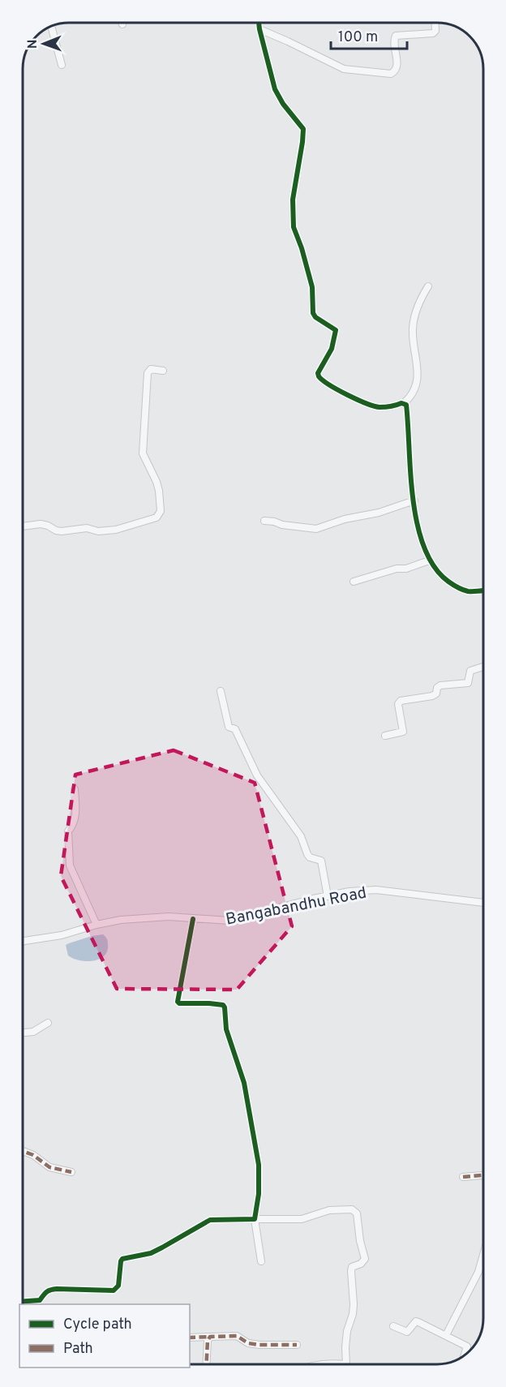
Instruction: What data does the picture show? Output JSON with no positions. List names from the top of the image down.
{
  "streets": {
    "street": ["Bangabandhu Road"]
  },
  "legend": ["Cycle path", "Path"],
  "scale_bar": "100 m",
  "north": "left"
}
